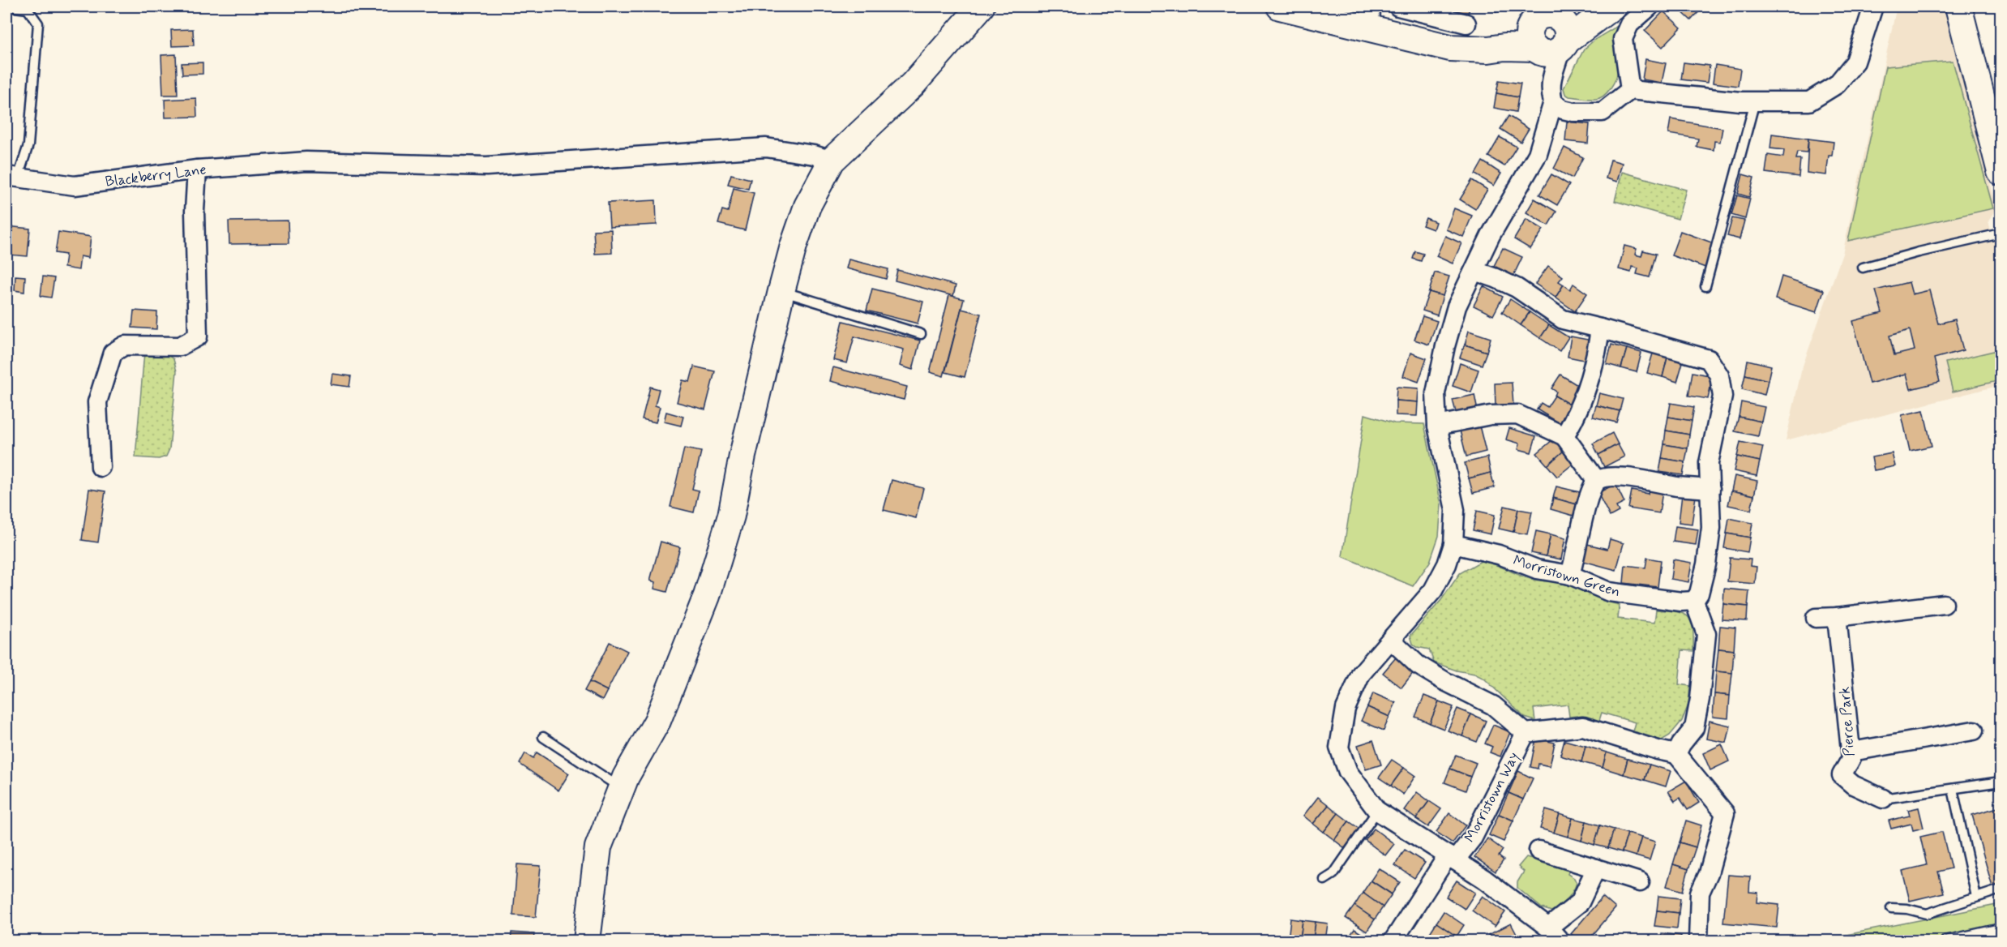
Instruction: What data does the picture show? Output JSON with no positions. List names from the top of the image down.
{
  "streets": {
    "street": [
      "Blackberry Lane",
      "Morristown Green",
      "Pierce Park",
      "Morristown Way"
    ]
  }
}
